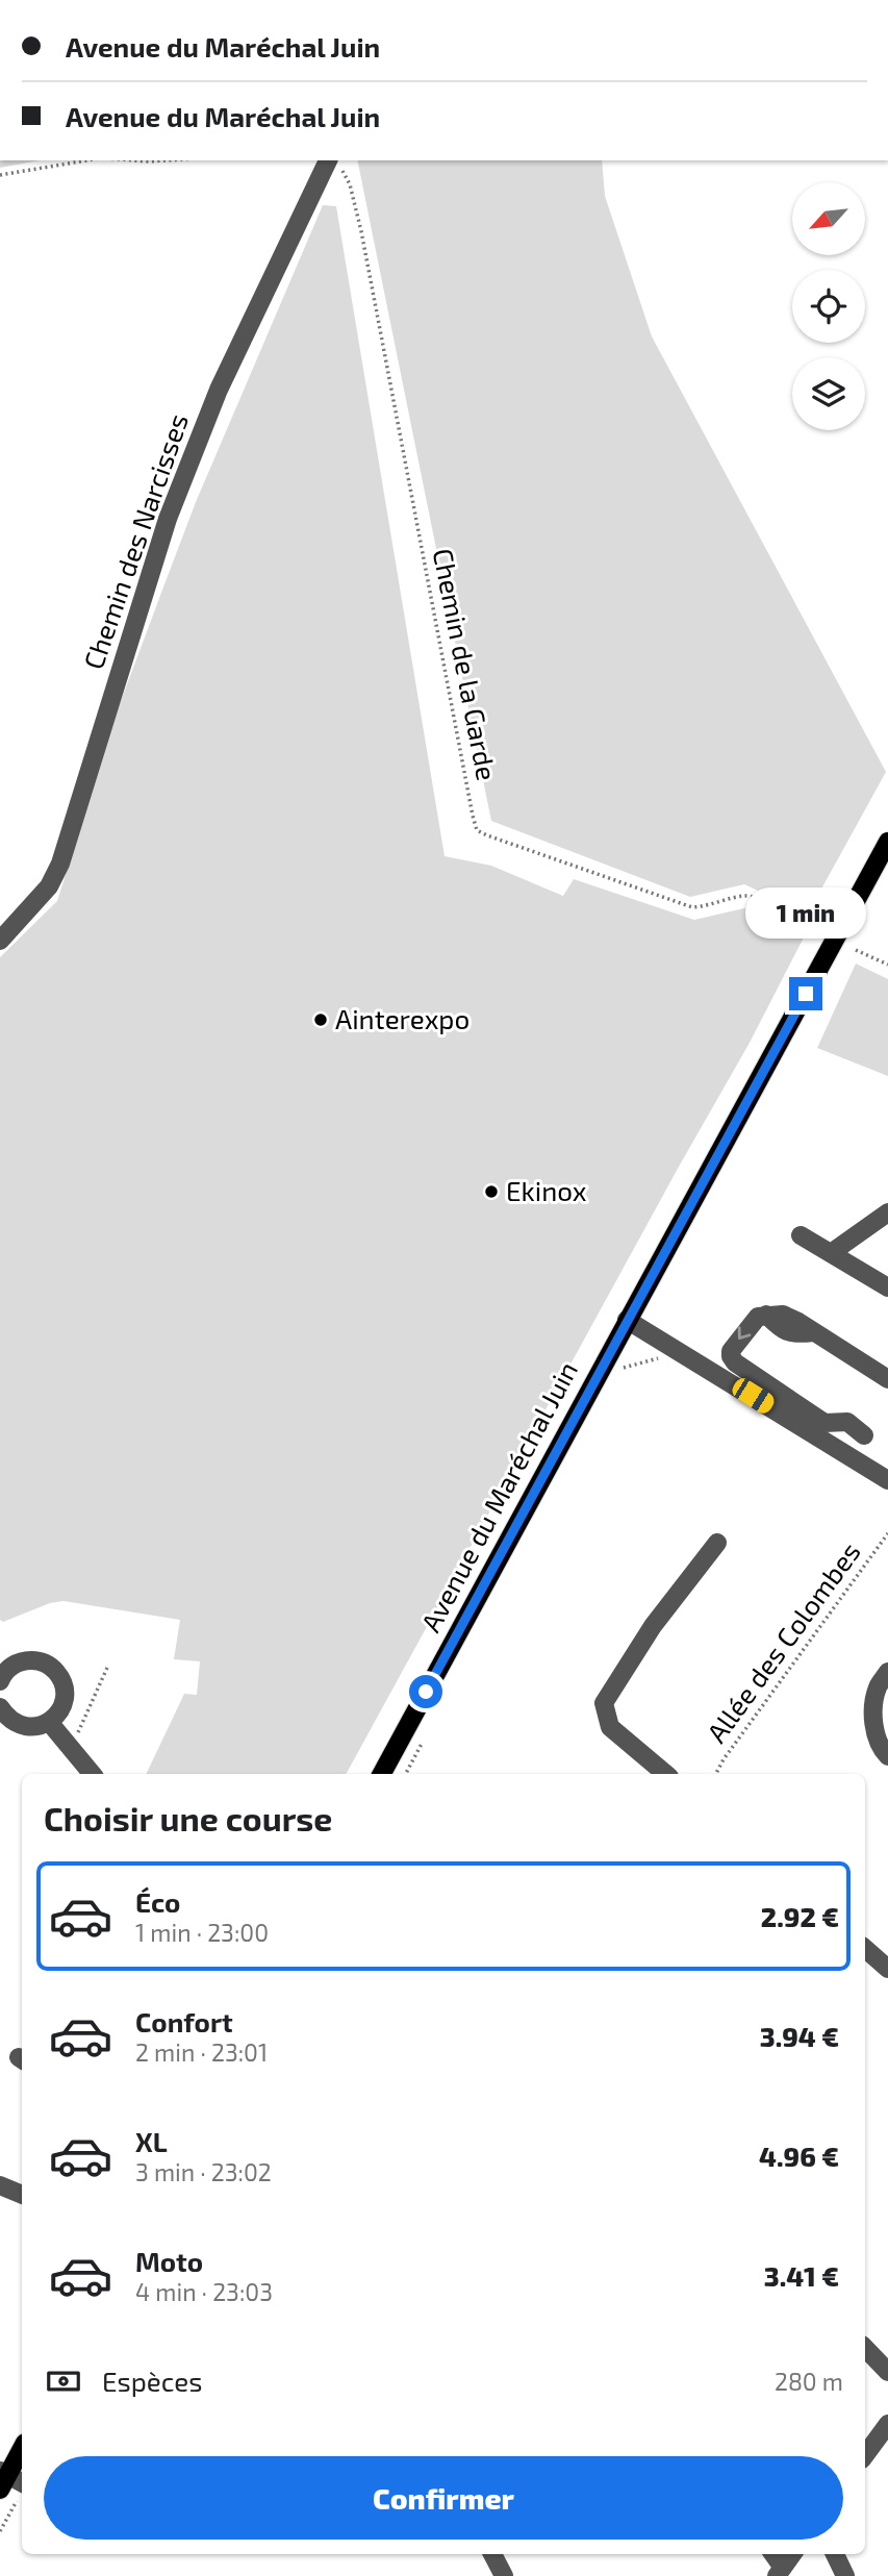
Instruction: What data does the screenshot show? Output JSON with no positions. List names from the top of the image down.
{
  "streets": {
    "main road": ["Avenue du Maréchal Juin"],
    "street": ["Chemin des Narcisses"],
    "path": ["Chemin de la Garde", "Allée des Colombes"]
  },
  "crossings": [
    ["Chemin des Narcisses", "Chemin de la Garde"]
  ],
  "places": ["Ainterexpo", "Ekinox"],
  "north": "bottom left",
  "page": {
    "banner": ["Avenue du Maréchal Juin", "Avenue du Maréchal Juin"],
    "bubble": "1 min",
    "heading": "Choisir une course",
    "list": [
      {
        "name": "Éco",
        "note": "1 min · 23:00",
        "value": "2.92 €"
      },
      {
        "name": "Confort",
        "note": "2 min · 23:01",
        "value": "3.94 €"
      },
      {
        "name": "XL",
        "note": "3 min · 23:02",
        "value": "4.96 €"
      },
      {
        "name": "Moto",
        "note": "4 min · 23:03",
        "value": "3.41 €"
      }
    ],
    "pay": ["Espèces", "280 m"],
    "buttons": "Confirmer"
  }
}
